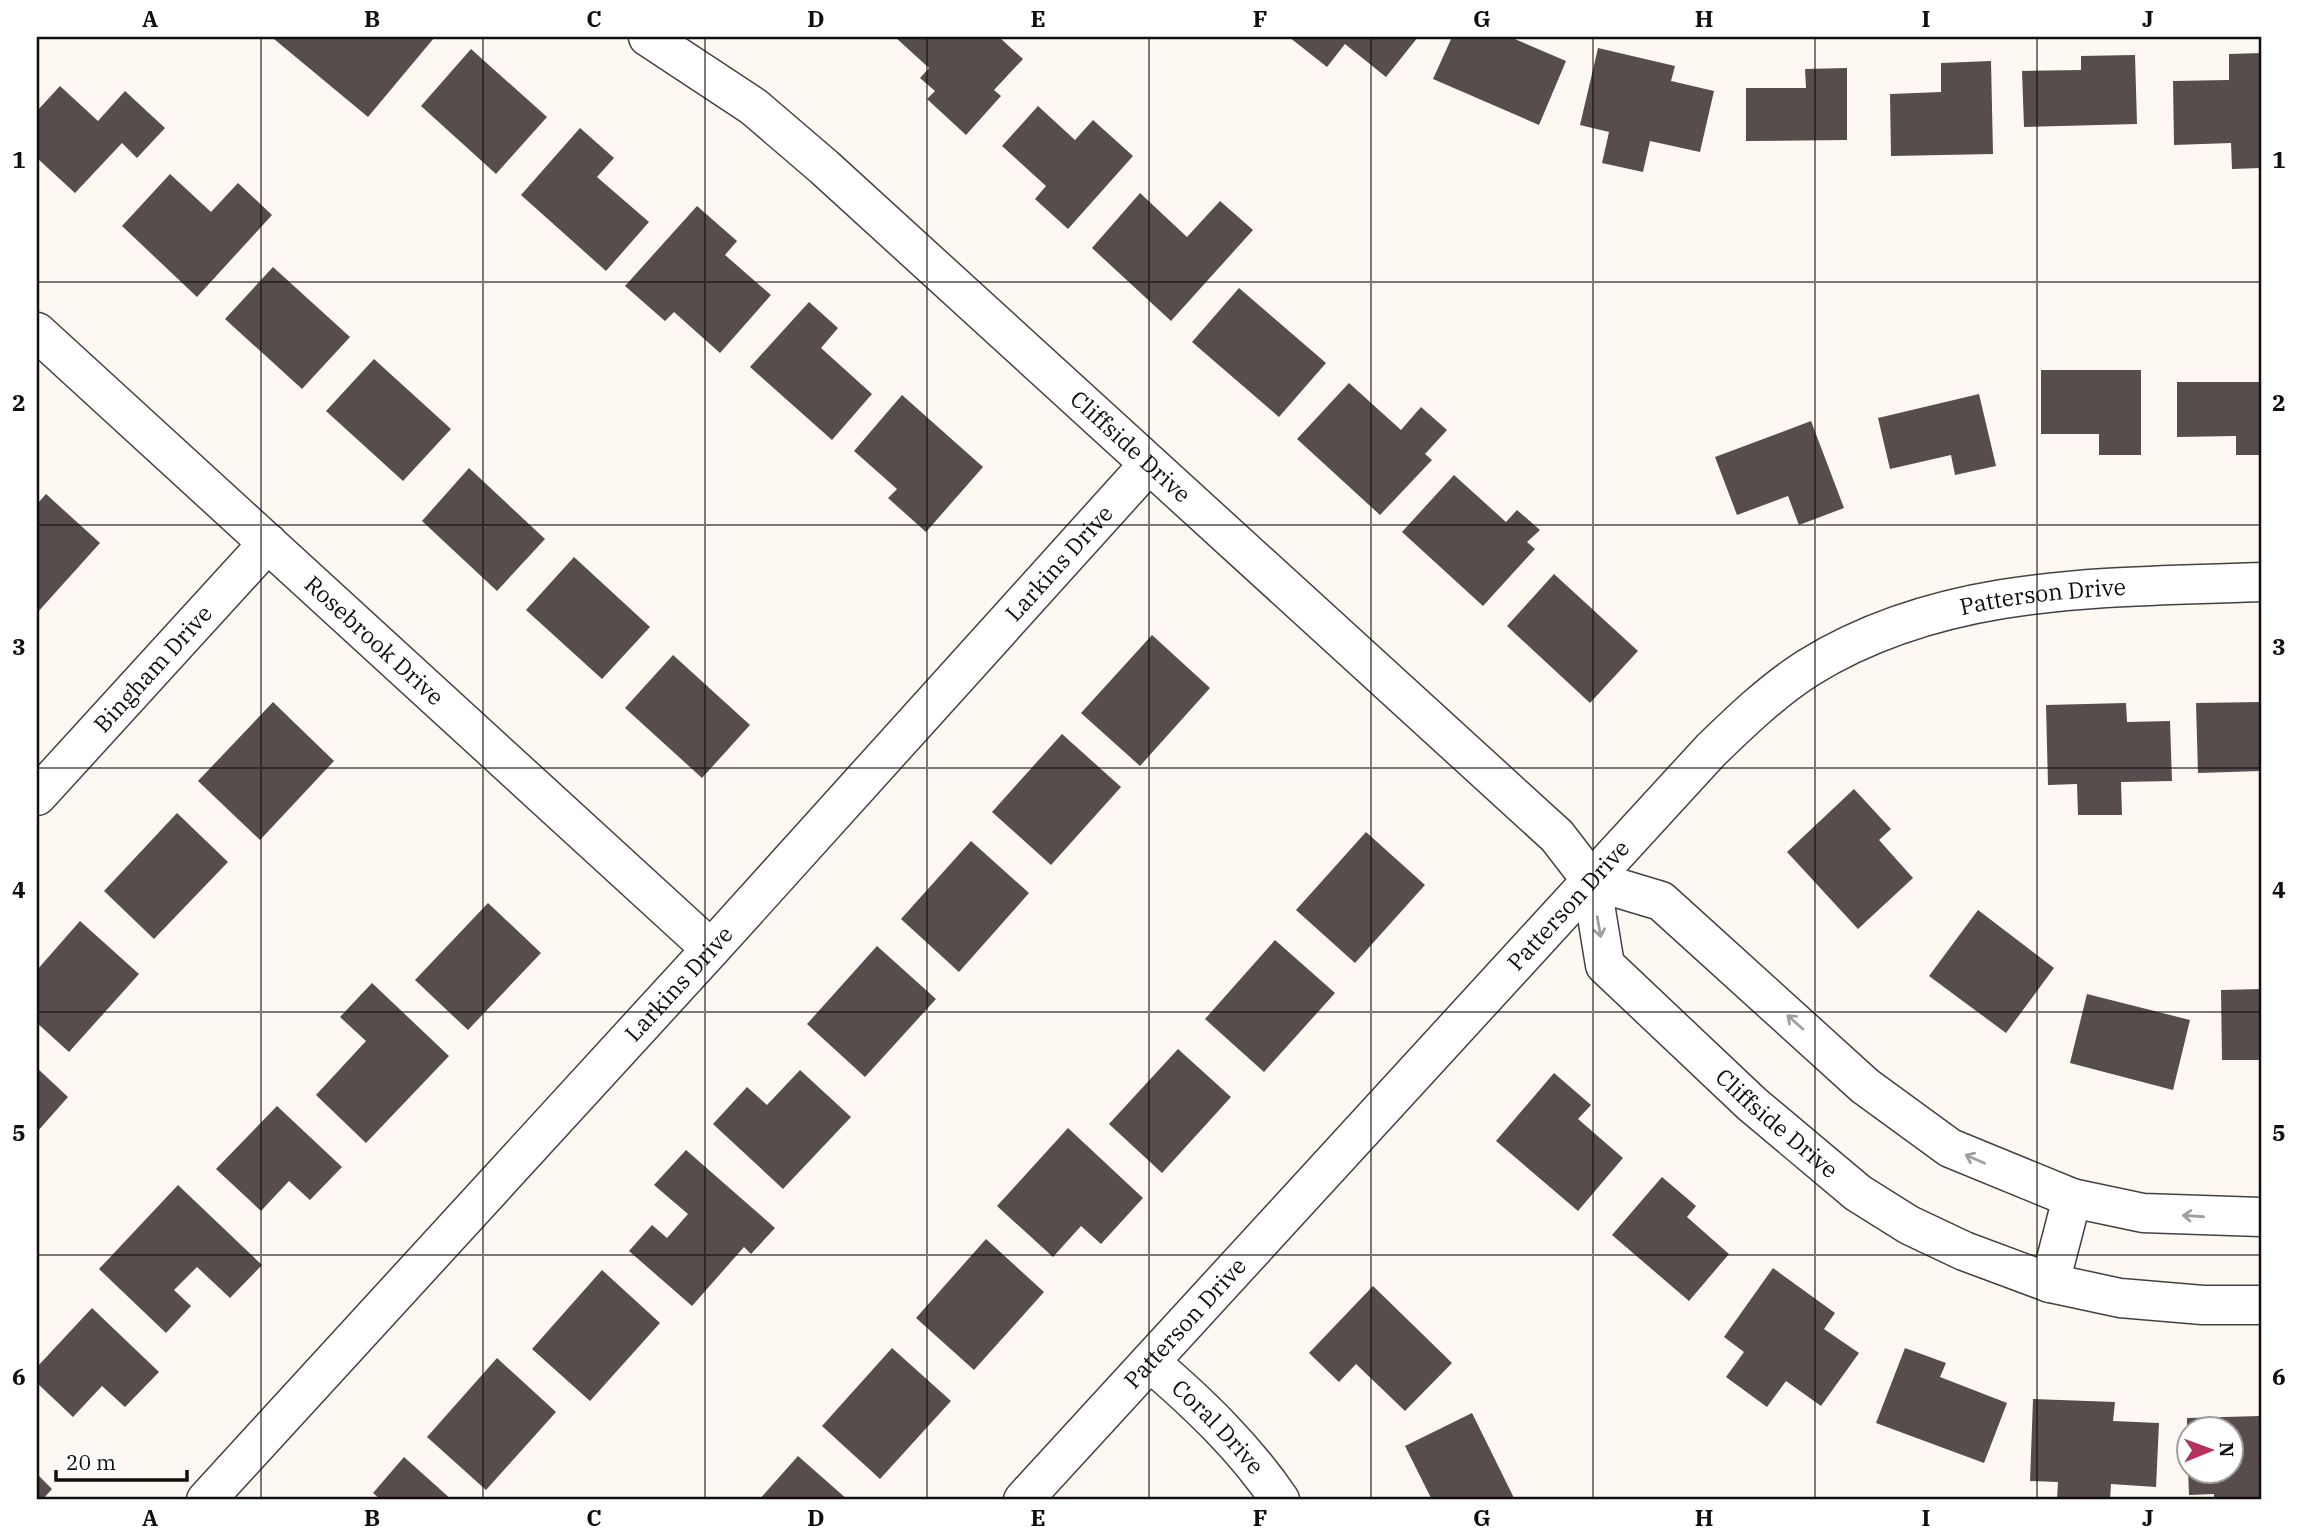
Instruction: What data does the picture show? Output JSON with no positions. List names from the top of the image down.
{
  "streets": {
    "street": [
      "Cliffside Drive",
      "Larkins Drive",
      "Patterson Drive",
      "Rosebrook Drive",
      "Bingham Drive",
      "Coral Drive"
    ]
  },
  "crossings": [
    ["Cliffside Drive", "Larkins Drive"],
    ["Cliffside Drive", "Patterson Drive"],
    ["Larkins Drive", "Rosebrook Drive"],
    ["Patterson Drive", "Coral Drive"],
    ["Rosebrook Drive", "Bingham Drive"]
  ],
  "scale_bar": "20 m",
  "north": "right",
  "grid": {
    "columns": [
      "A",
      "B",
      "C",
      "D",
      "E",
      "F",
      "G",
      "H",
      "I",
      "J"
    ],
    "rows": [
      "1",
      "2",
      "3",
      "4",
      "5",
      "6"
    ]
  }
}
